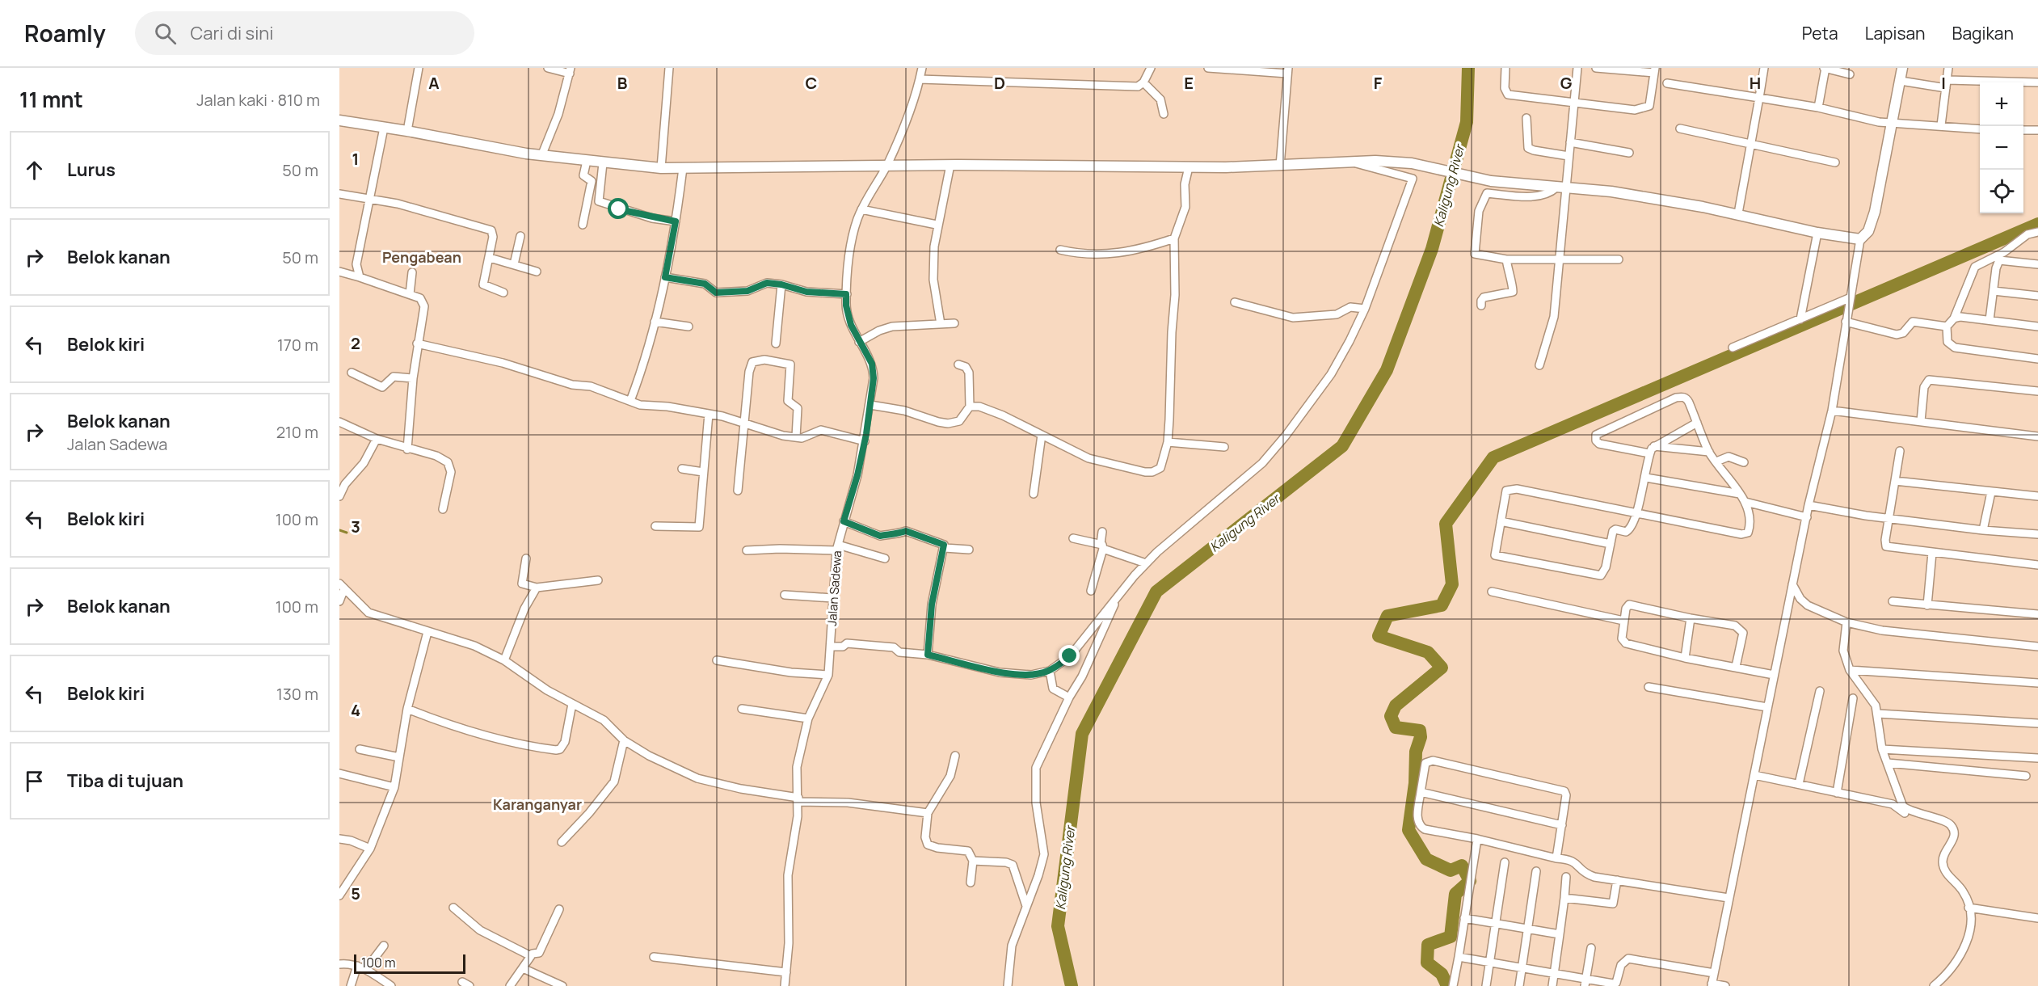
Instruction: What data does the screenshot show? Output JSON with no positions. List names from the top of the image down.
{
  "streets": {
    "street": ["Jalan Sadewa"]
  },
  "districts": ["Pengabean", "Karanganyar"],
  "water": ["Kaligung River"],
  "scale_bar": "100 m",
  "page": {
    "header": "Roamly",
    "search": "Cari di sini",
    "nav": ["Peta", "Lapisan", "Bagikan"],
    "heading": ["11 mnt", "Jalan kaki · 810 m"],
    "map_buttons": ["+", "−"],
    "list": [
      ["Lurus", "50 m"],
      ["Belok kanan", "50 m"],
      ["Belok kiri", "170 m"],
      ["Belok kanan", "Jalan Sadewa", "210 m"],
      ["Belok kiri", "100 m"],
      ["Belok kanan", "100 m"],
      ["Belok kiri", "130 m"],
      "Tiba di tujuan"
    ],
    "scale": "100 m"
  },
  "grid": {
    "columns": [
      "A",
      "B",
      "C",
      "D",
      "E",
      "F",
      "G",
      "H",
      "I"
    ],
    "rows": [
      "1",
      "2",
      "3",
      "4",
      "5"
    ]
  }
}
